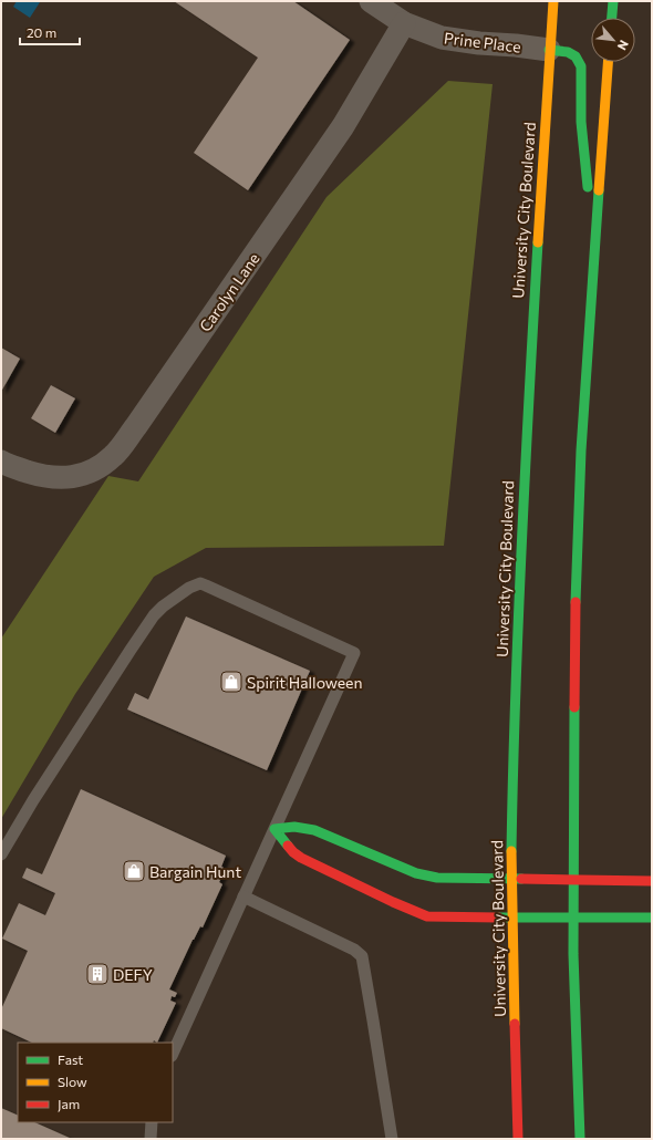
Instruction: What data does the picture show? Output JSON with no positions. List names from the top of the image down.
{
  "streets": {
    "main road": ["University City Boulevard"],
    "street": ["Prine Place", "Carolyn Lane"]
  },
  "crossings": [
    ["Prine Place", "University City Boulevard"],
    ["Prine Place", "Carolyn Lane"]
  ],
  "places": {
    "shop": ["Spirit Halloween", "Bargain Hunt"],
    "building": ["DEFY"]
  },
  "legend": ["Fast", "Slow", "Jam"],
  "scale_bar": "20 m",
  "north": "bottom right"
}
